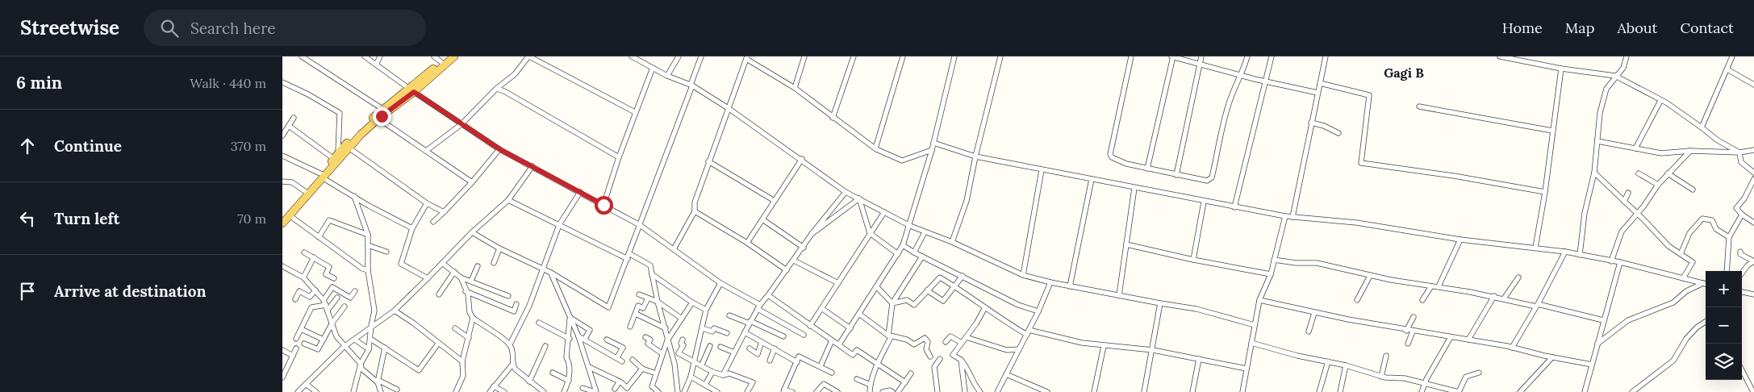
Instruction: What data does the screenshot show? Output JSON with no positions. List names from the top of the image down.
{
  "districts": ["Gagi B"],
  "page": {
    "header": "Streetwise",
    "search": "Search here",
    "nav": [
      "Home",
      "Map",
      "About",
      "Contact"
    ],
    "heading": ["6 min", "Walk · 440 m"],
    "list": [
      ["Continue", "370 m"],
      ["Turn left", "70 m"],
      "Arrive at destination"
    ],
    "map_buttons": ["+", "−"]
  }
}
